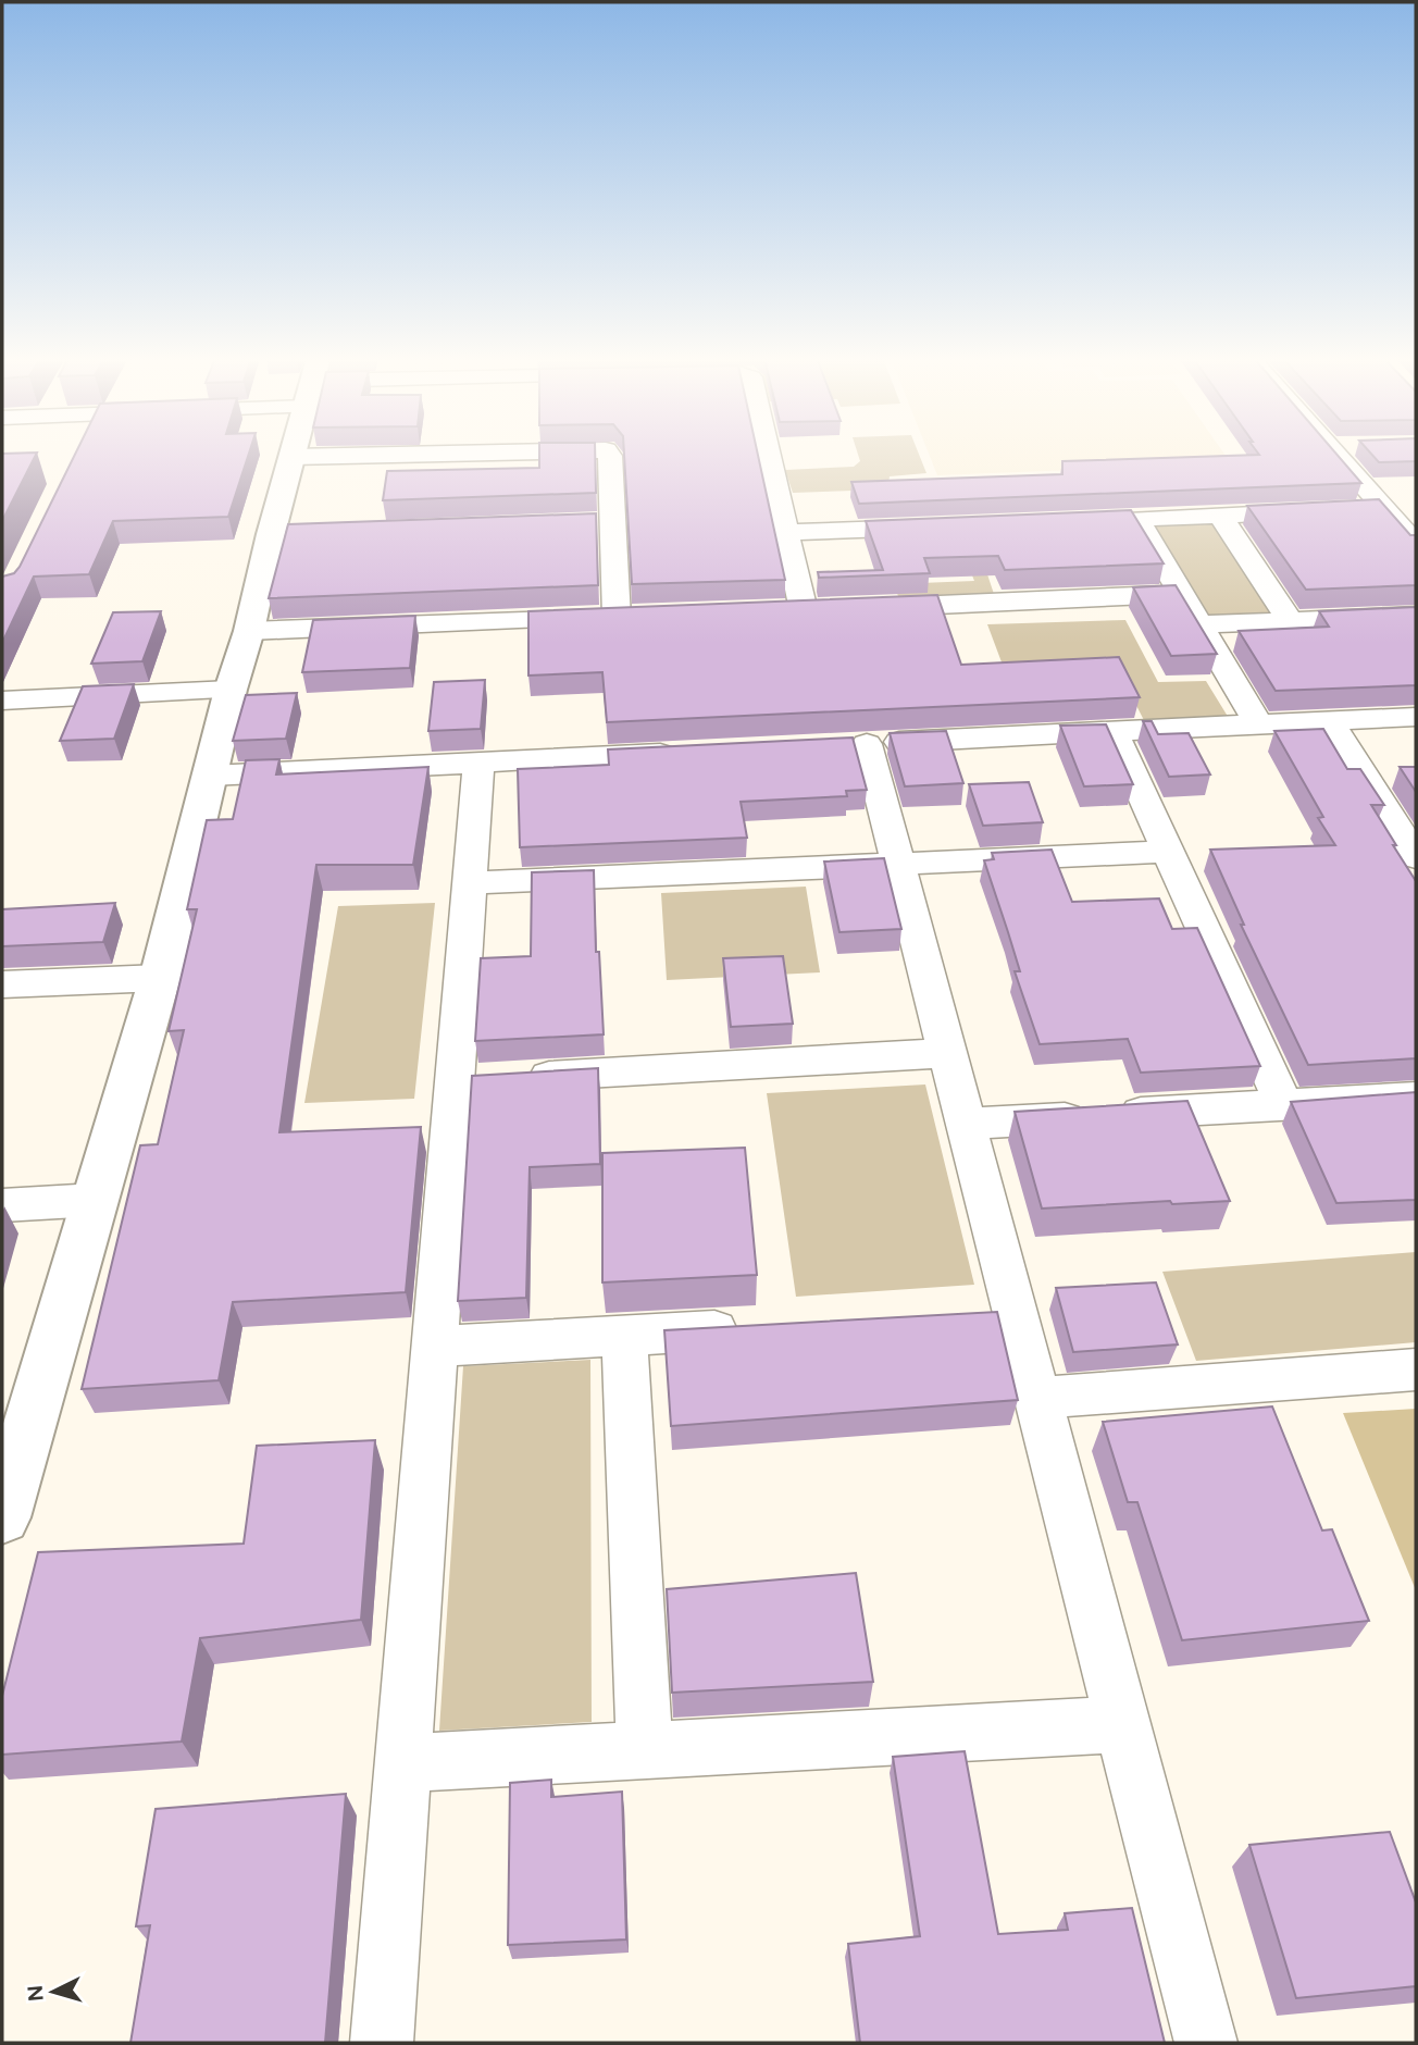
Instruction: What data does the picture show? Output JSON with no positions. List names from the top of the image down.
{
  "north": "left"
}
